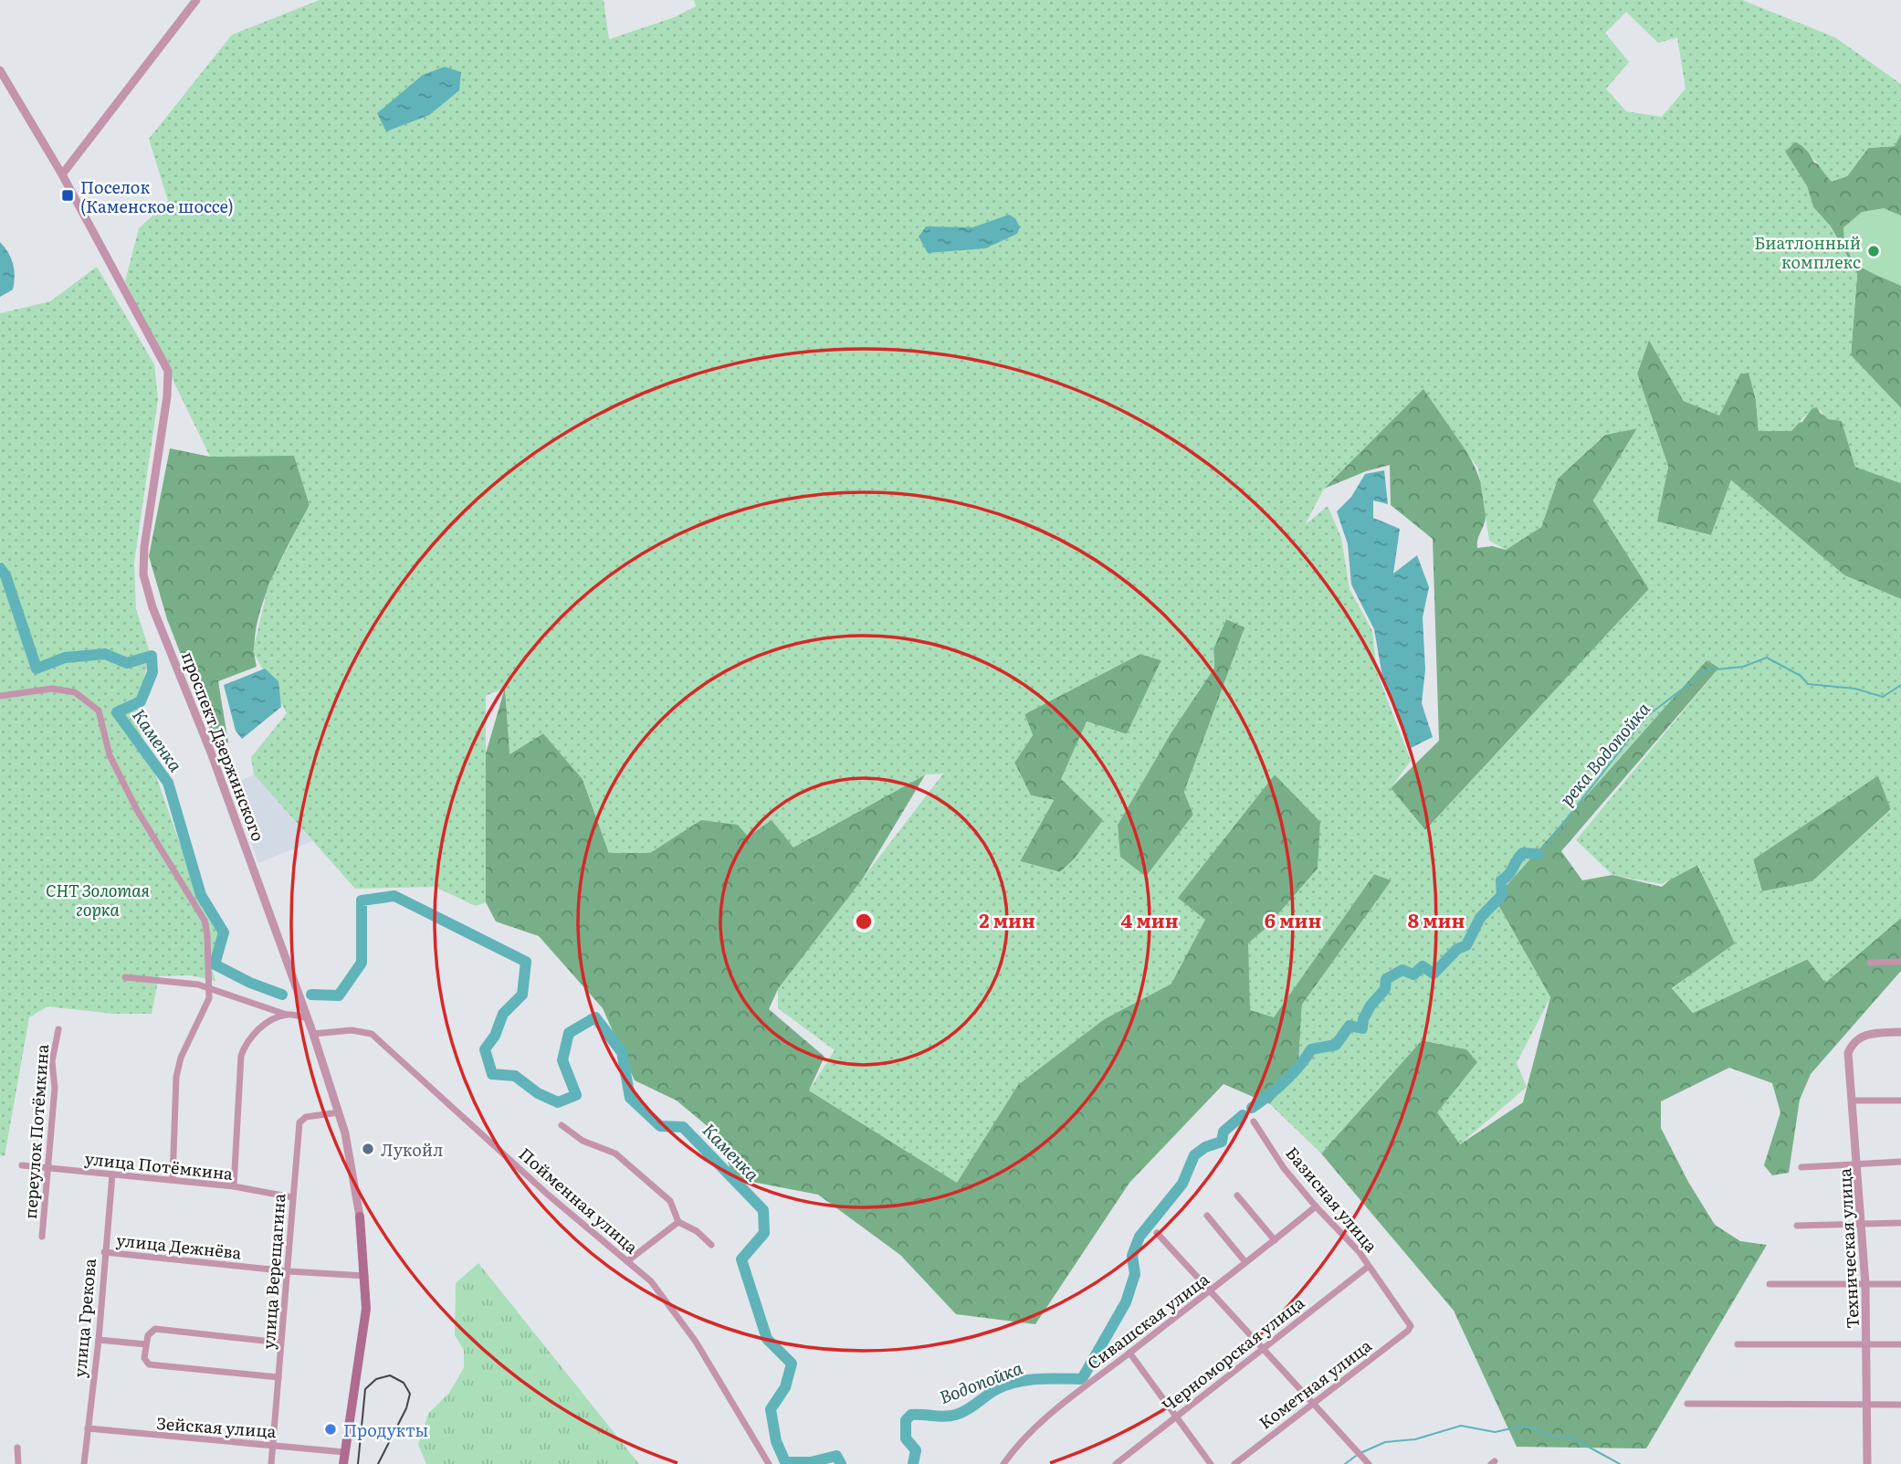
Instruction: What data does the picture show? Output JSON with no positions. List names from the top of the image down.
{
  "streets": {
    "main road": ["проспект Дзержинского"],
    "street": [
      "переулок Потёмкина",
      "улица Потёмкина",
      "Базисная улица",
      "Пойменная улица",
      "улица Дежнёва",
      "Техническая улица",
      "улица Верещагина",
      "улица Грекова",
      "Сивашская улица",
      "Черноморская улица",
      "Кометная улица",
      "Зейская улица"
    ]
  },
  "crossings": [
    ["проспект Дзержинского", "Пойменная улица"],
    ["проспект Дзержинского", "улица Дежнёва"],
    ["проспект Дзержинского", "улица Верещагина"],
    ["проспект Дзержинского", "Зейская улица"],
    ["переулок Потёмкина", "улица Потёмкина"],
    ["улица Потёмкина", "улица Верещагина"],
    ["улица Потёмкина", "улица Грекова"],
    ["Базисная улица", "Сивашская улица"],
    ["Базисная улица", "Черноморская улица"],
    ["Базисная улица", "Кометная улица"],
    ["улица Дежнёва", "улица Верещагина"],
    ["улица Дежнёва", "улица Грекова"],
    ["улица Верещагина", "Зейская улица"],
    ["улица Грекова", "Зейская улица"]
  ],
  "water": ["Каменка", "река Водопойка", "Водопойка"],
  "parks": ["СНТ Золотая горка"],
  "places": {
    "transit": ["Поселок (Каменское шоссе)"],
    "other": ["Биатлонный комплекс", "Лукойл", "Продукты"]
  },
  "rings": [
    "2 мин",
    "4 мин",
    "6 мин",
    "8 мин"
  ]
}
